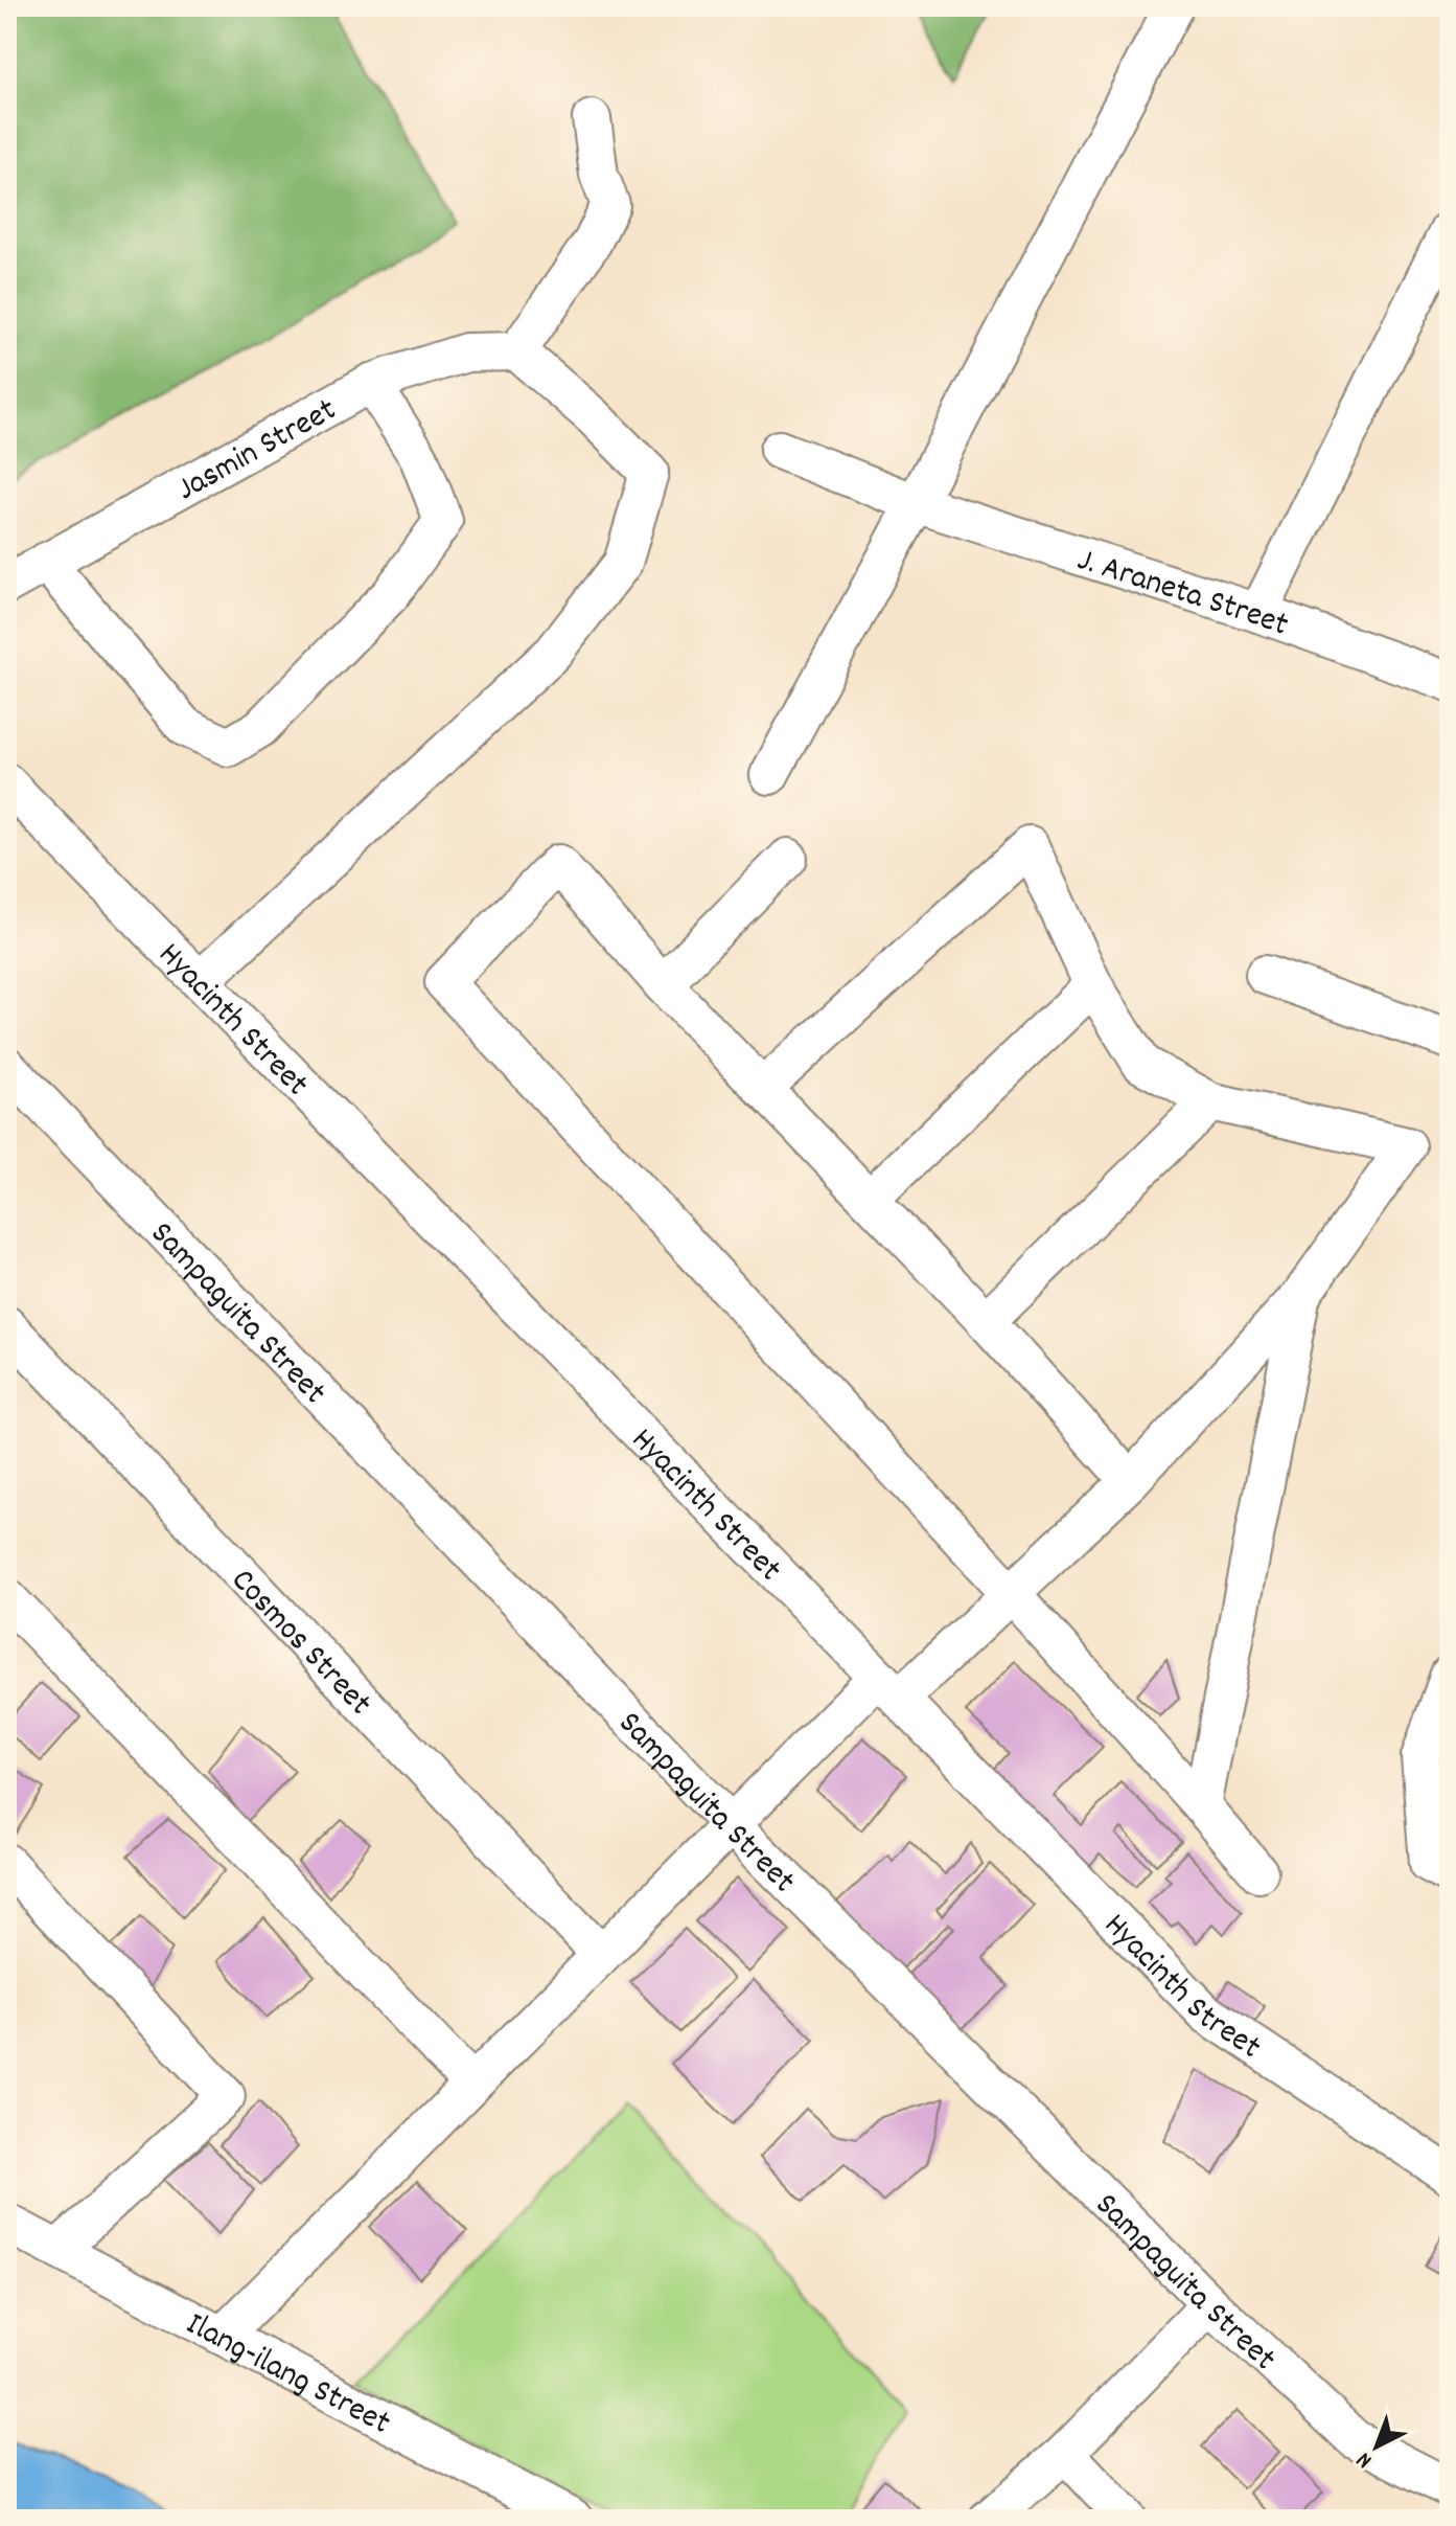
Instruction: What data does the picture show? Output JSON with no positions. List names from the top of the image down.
{
  "streets": {
    "street": [
      "Jasmin Street",
      "J. Araneta Street",
      "Hyacinth Street",
      "Sampaguita Street",
      "Cosmos Street",
      "Ilang-ilang Street"
    ]
  },
  "north": "bottom left"
}
